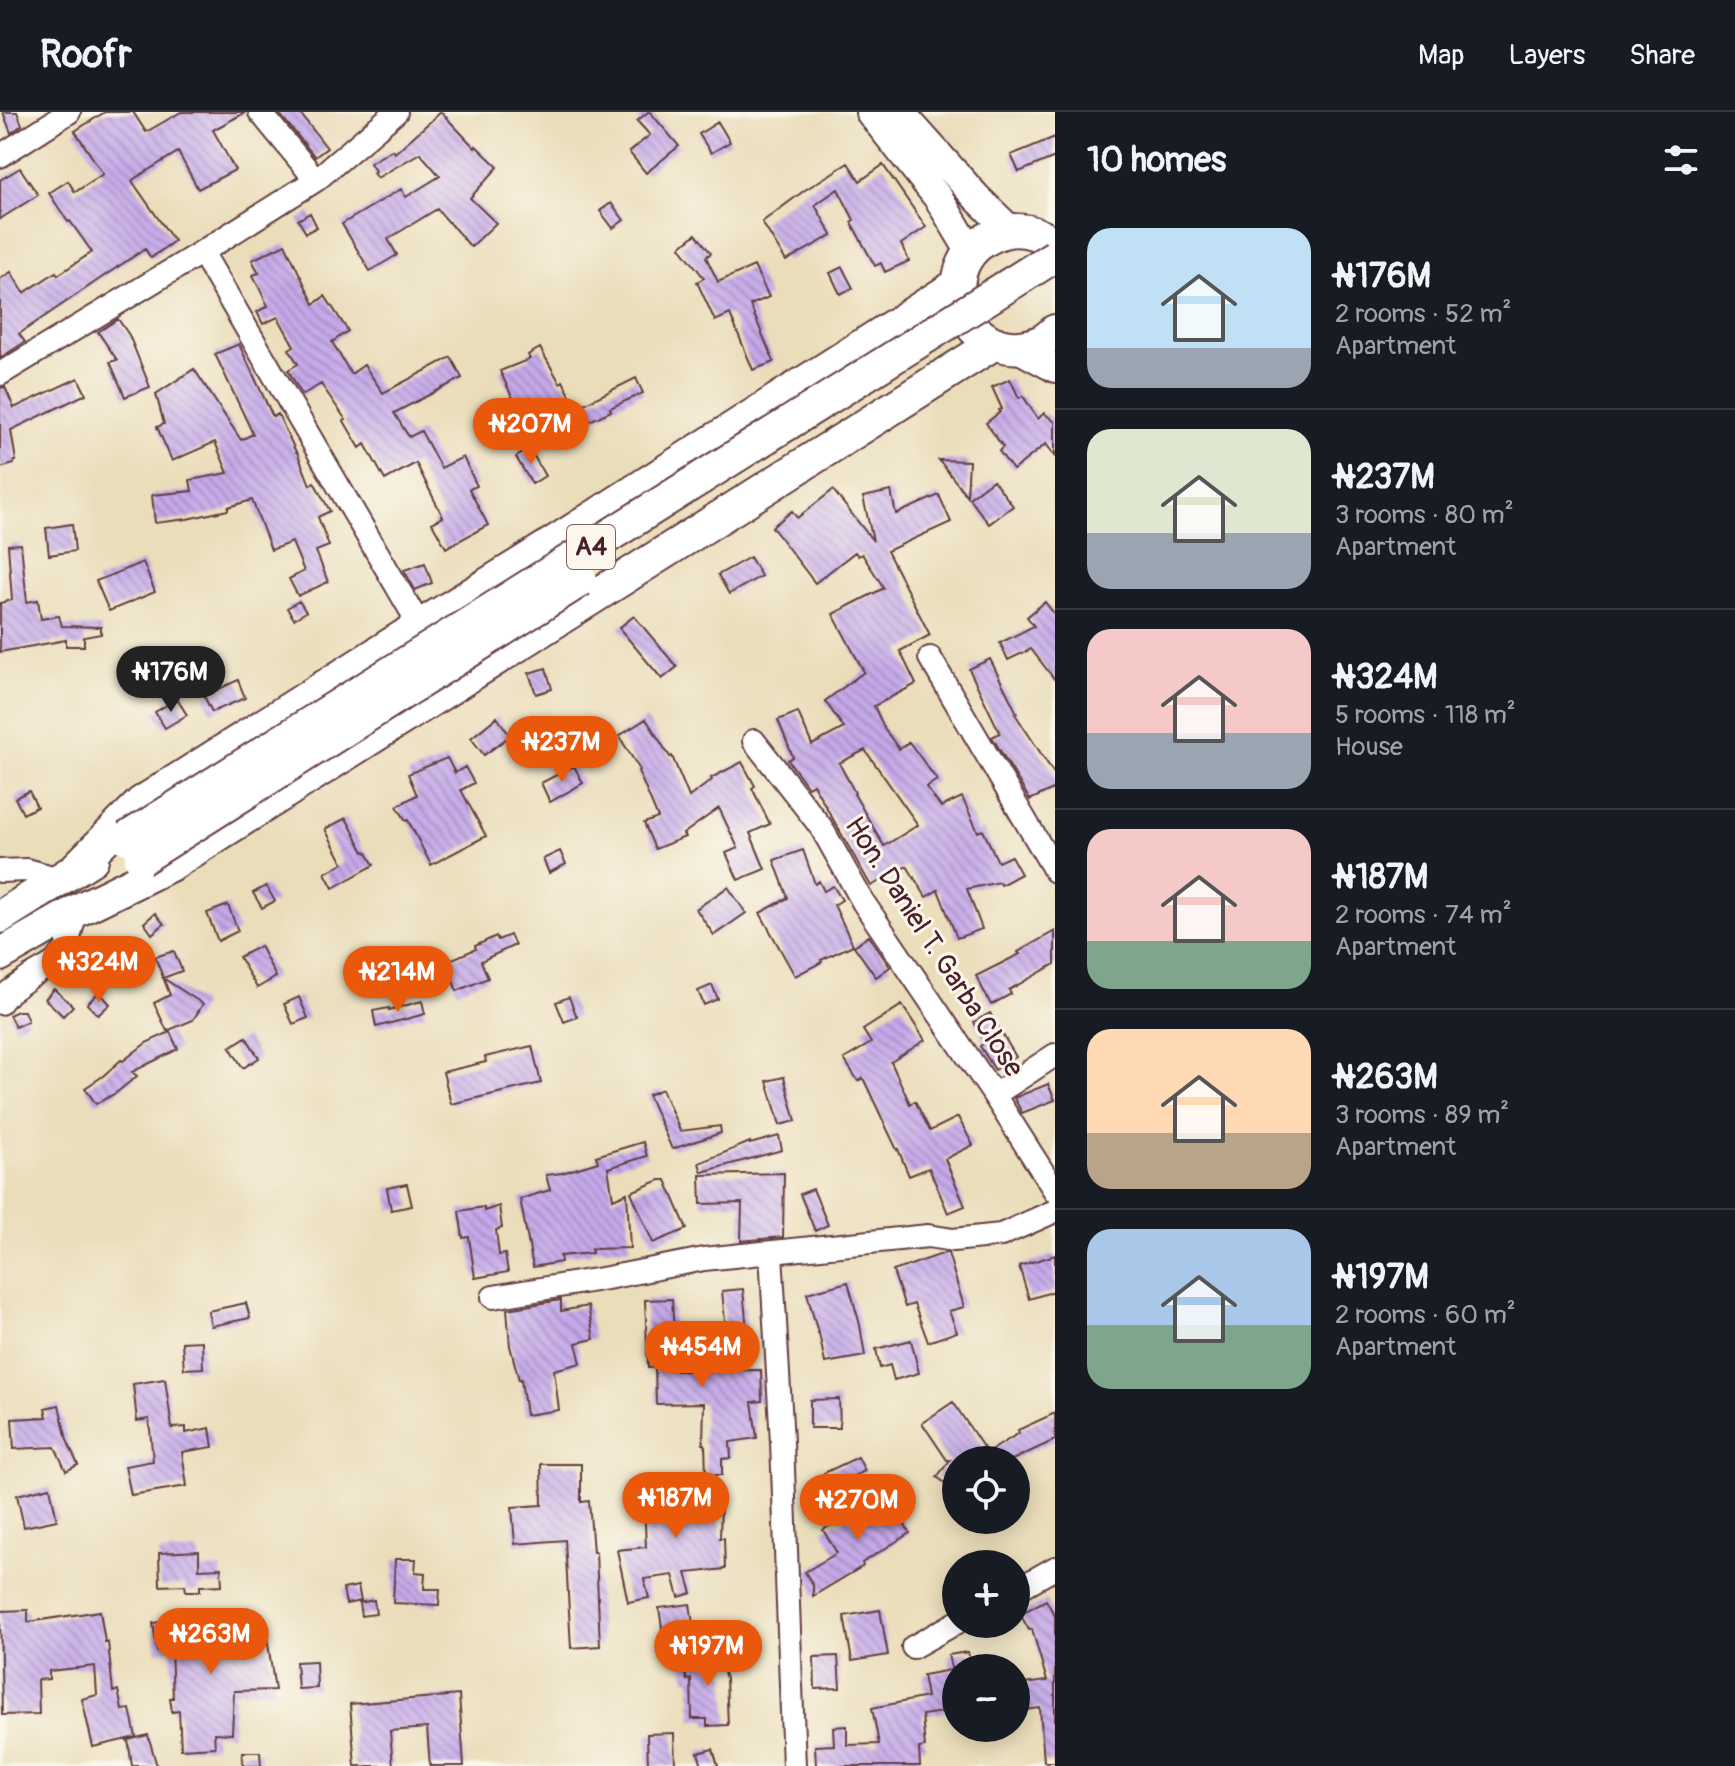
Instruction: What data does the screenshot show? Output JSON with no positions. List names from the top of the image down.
{
  "streets": {
    "highway": ["A4"],
    "street": ["Hon. Daniel T. Garba Close"]
  },
  "page": {
    "header": "Roofr",
    "nav": ["Map", "Layers", "Share"],
    "heading": "10 homes",
    "list": [
      {
        "name": "₦176M",
        "note": "2 rooms · 52 m² · Apartment"
      },
      {
        "name": "₦237M",
        "note": "3 rooms · 80 m² · Apartment"
      },
      {
        "name": "₦324M",
        "note": "5 rooms · 118 m² · House"
      },
      {
        "name": "₦187M",
        "note": "2 rooms · 74 m² · Apartment"
      },
      {
        "name": "₦263M",
        "note": "3 rooms · 89 m² · Apartment"
      },
      {
        "name": "₦197M",
        "note": "2 rooms · 60 m² · Apartment"
      }
    ],
    "price": [
      "₦207M",
      "₦176M",
      "₦237M",
      "₦324M",
      "₦214M",
      "₦454M",
      "₦187M",
      "₦270M",
      "₦263M",
      "₦197M"
    ],
    "map_buttons": ["+", "−"]
  }
}
